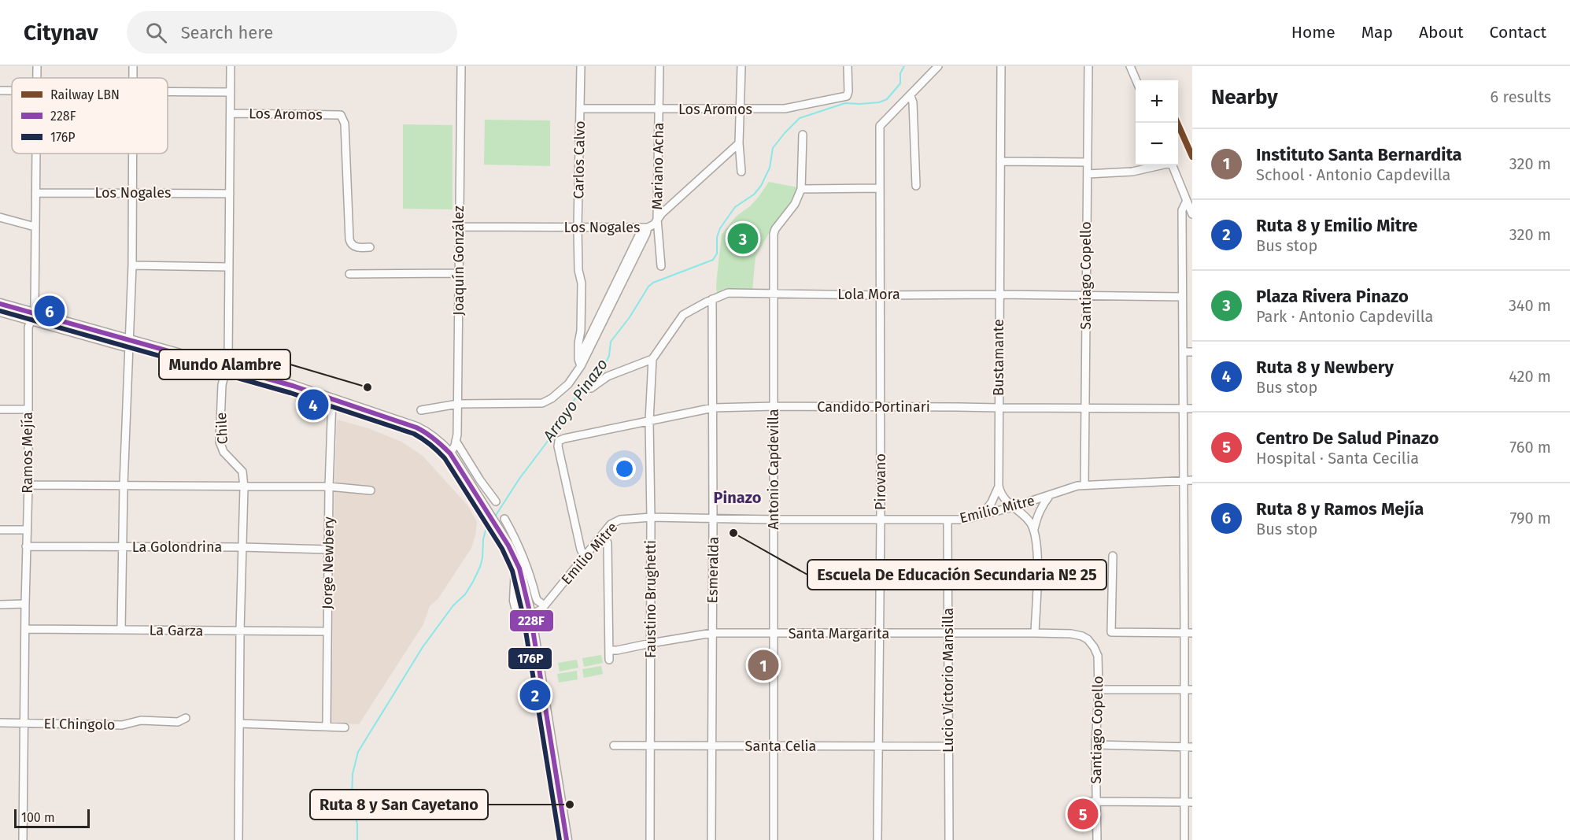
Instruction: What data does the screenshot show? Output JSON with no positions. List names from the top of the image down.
{
  "streets": {
    "street": [
      "Los Aromos",
      "Carlos Calvo",
      "Mariano Acha",
      "Los Nogales",
      "Joaquín González",
      "Santiago Copello",
      "Lola Mora",
      "Bustamante",
      "Candido Portinari",
      "Chile",
      "Ramos Mejía",
      "Antonio Capdevilla",
      "Pirovano",
      "Emilio Mitre",
      "La Golondrina",
      "Jorge Newbery",
      "Esmeralda",
      "Faustino Brughetti",
      "La Garza",
      "Santa Margarita",
      "Lucio Victorio Mansilla",
      "El Chingolo",
      "Santa Celia"
    ]
  },
  "crossings": [
    ["Los Aromos", "Carlos Calvo"],
    ["Los Aromos", "Mariano Acha"],
    ["Los Aromos", "Chile"],
    ["Carlos Calvo", "Los Nogales"],
    ["Mariano Acha", "Los Nogales"],
    ["Los Nogales", "Joaquín González"],
    ["Los Nogales", "Chile"],
    ["Los Nogales", "Ramos Mejía"],
    ["Santiago Copello", "Lola Mora"],
    ["Santiago Copello", "Candido Portinari"],
    ["Santiago Copello", "Emilio Mitre"],
    ["Santiago Copello", "Santa Margarita"],
    ["Lola Mora", "Bustamante"],
    ["Lola Mora", "Antonio Capdevilla"],
    ["Lola Mora", "Pirovano"],
    ["Lola Mora", "Esmeralda"],
    ["Lola Mora", "Faustino Brughetti"],
    ["Bustamante", "Candido Portinari"],
    ["Candido Portinari", "Antonio Capdevilla"],
    ["Candido Portinari", "Pirovano"],
    ["Candido Portinari", "Emilio Mitre"],
    ["Candido Portinari", "Esmeralda"],
    ["Candido Portinari", "Faustino Brughetti"],
    ["Chile", "La Golondrina"],
    ["Chile", "La Garza"],
    ["Ramos Mejía", "La Golondrina"],
    ["Ramos Mejía", "La Garza"],
    ["Ramos Mejía", "El Chingolo"],
    ["Antonio Capdevilla", "Emilio Mitre"],
    ["Antonio Capdevilla", "Santa Margarita"],
    ["Antonio Capdevilla", "Santa Celia"],
    ["Pirovano", "Emilio Mitre"],
    ["Pirovano", "Santa Margarita"],
    ["Pirovano", "Santa Celia"],
    ["Emilio Mitre", "Esmeralda"],
    ["Emilio Mitre", "Faustino Brughetti"],
    ["Emilio Mitre", "Lucio Victorio Mansilla"],
    ["La Golondrina", "Jorge Newbery"],
    ["Jorge Newbery", "La Garza"],
    ["Esmeralda", "Santa Margarita"],
    ["Esmeralda", "Santa Celia"],
    ["Faustino Brughetti", "Santa Margarita"],
    ["Faustino Brughetti", "Santa Celia"],
    ["Santa Margarita", "Lucio Victorio Mansilla"],
    ["Lucio Victorio Mansilla", "Santa Celia"]
  ],
  "districts": ["Pinazo"],
  "water": ["Arroyo Pinazo"],
  "places": ["Mundo Alambre", "Escuela De Educación Secundaria Nº 25", "Ruta 8 y San Cayetano"],
  "lines": ["rail line LBN", "transit line 228F", "transit line 176P"],
  "legend": ["Railway LBN", "228F", "176P"],
  "scale_bar": "100 m",
  "page": {
    "header": "Citynav",
    "search": "Search here",
    "nav": [
      "Home",
      "Map",
      "About",
      "Contact"
    ],
    "heading": ["Nearby", "6 results"],
    "map_buttons": ["+", "−"],
    "list": [
      {
        "mark": "1",
        "name": "Instituto Santa Bernardita",
        "note": "School · Antonio Capdevilla",
        "value": "320 m"
      },
      {
        "mark": "2",
        "name": "Ruta 8 y Emilio Mitre",
        "note": "Bus stop",
        "value": "320 m"
      },
      {
        "mark": "3",
        "name": "Plaza Rivera Pinazo",
        "note": "Park · Antonio Capdevilla",
        "value": "340 m"
      },
      {
        "mark": "4",
        "name": "Ruta 8 y Newbery",
        "note": "Bus stop",
        "value": "420 m"
      },
      {
        "mark": "5",
        "name": "Centro De Salud Pinazo",
        "note": "Hospital · Santa Cecilia",
        "value": "760 m"
      },
      {
        "mark": "6",
        "name": "Ruta 8 y Ramos Mejía",
        "note": "Bus stop",
        "value": "790 m"
      }
    ],
    "pins": [
      "3",
      "6",
      "4",
      "1",
      "2",
      "5"
    ],
    "scale": "100 m"
  }
}
